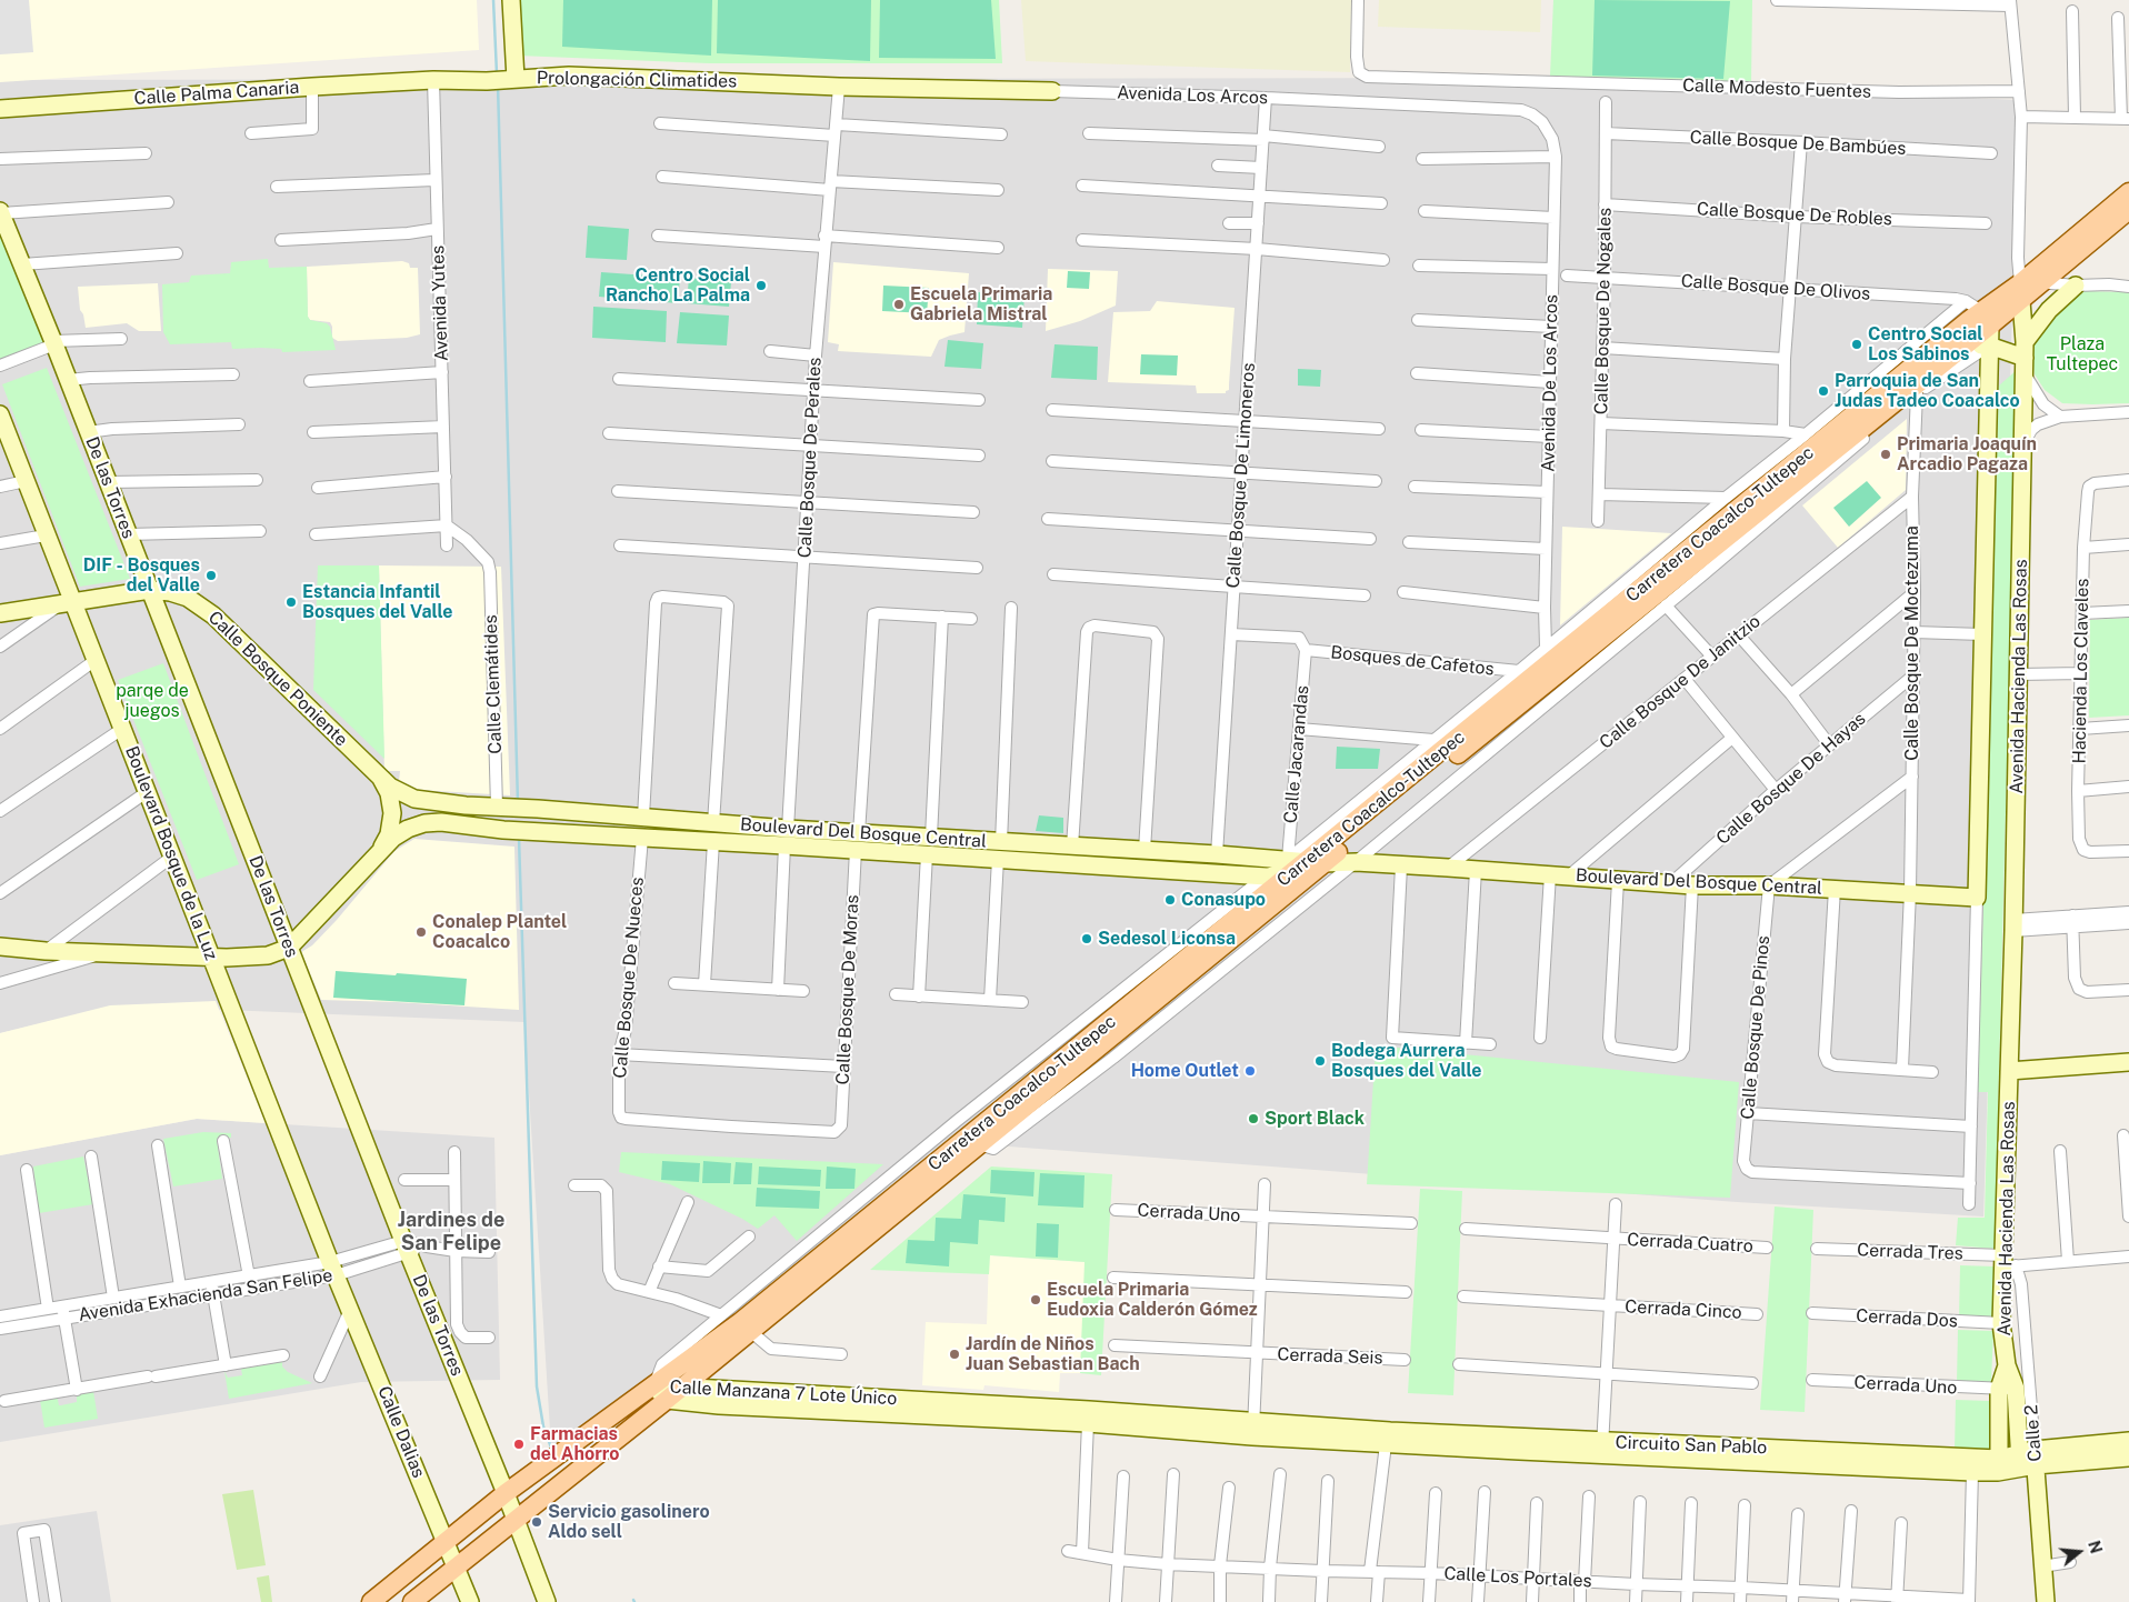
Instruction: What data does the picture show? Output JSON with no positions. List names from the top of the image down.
{
  "streets": {
    "main road": ["Carretera Coacalco-Tultepec"],
    "street": [
      "Prolongación Climatides",
      "Calle Modesto Fuentes",
      "Calle Palma Canaria",
      "Avenida Los Arcos",
      "Calle Bosque De Bambúes",
      "Calle Bosque De Robles",
      "Calle Bosque De Olivos",
      "Avenida Yutes",
      "Calle Bosque De Nogales",
      "Avenida De Los Arcos",
      "Calle Bosque De Perales",
      "Calle Bosque De Limoneros",
      "De las Torres",
      "Calle Bosque De Moctezuma",
      "Bosques de Cafetos",
      "Hacienda Los Claveles",
      "Avenida Hacienda Las Rosas",
      "Calle Bosque Poniente",
      "Calle Bosque De Janitzio",
      "Calle Clemátides",
      "Calle Jacarandas",
      "Calle Bosque De Hayas",
      "Boulevard Del Bosque Central",
      "Boulevard Bosque de la Luz",
      "Calle Bosque De Nueces",
      "Calle Bosque De Moras",
      "Calle Bosque De Pinos",
      "Cerrada Uno",
      "Cerrada Cuatro",
      "Cerrada Tres",
      "Avenida Exhacienda San Felipe",
      "Cerrada Cinco",
      "Cerrada Dos",
      "Cerrada Seis",
      "Calle Manzana 7 Lote Único",
      "Calle Dalias",
      "Calle 2",
      "Circuito San Pablo",
      "Calle Los Portales"
    ]
  },
  "crossings": [
    ["Prolongación Climatides", "Calle Palma Canaria"],
    ["Prolongación Climatides", "Avenida Los Arcos"],
    ["Prolongación Climatides", "Avenida Yutes"],
    ["Prolongación Climatides", "Calle Bosque De Perales"],
    ["Calle Palma Canaria", "Avenida Yutes"],
    ["Avenida Los Arcos", "Avenida De Los Arcos"],
    ["Avenida Los Arcos", "Calle Bosque De Perales"],
    ["Avenida Los Arcos", "Calle Bosque De Limoneros"],
    ["Calle Bosque De Bambúes", "Calle Bosque De Nogales"],
    ["Calle Bosque De Robles", "Calle Bosque De Nogales"],
    ["Calle Bosque De Olivos", "Calle Bosque De Nogales"],
    ["Calle Bosque De Olivos", "Carretera Coacalco-Tultepec"],
    ["Avenida Yutes", "Calle Clemátides"],
    ["Calle Bosque De Perales", "Boulevard Del Bosque Central"],
    ["Calle Bosque De Limoneros", "Boulevard Del Bosque Central"],
    ["De las Torres", "Carretera Coacalco-Tultepec"],
    ["De las Torres", "Calle Bosque Poniente"],
    ["De las Torres", "Avenida Exhacienda San Felipe"],
    ["Carretera Coacalco-Tultepec", "Avenida Hacienda Las Rosas"],
    ["Carretera Coacalco-Tultepec", "Calle Jacarandas"],
    ["Carretera Coacalco-Tultepec", "Boulevard Del Bosque Central"],
    ["Carretera Coacalco-Tultepec", "Calle Manzana 7 Lote Único"],
    ["Carretera Coacalco-Tultepec", "Calle Dalias"],
    ["Calle Bosque De Moctezuma", "Calle Bosque De Janitzio"],
    ["Calle Bosque De Moctezuma", "Calle Bosque De Hayas"],
    ["Calle Bosque De Moctezuma", "Boulevard Del Bosque Central"],
    ["Bosques de Cafetos", "Calle Jacarandas"],
    ["Avenida Hacienda Las Rosas", "Cerrada Uno"],
    ["Avenida Hacienda Las Rosas", "Cerrada Tres"],
    ["Avenida Hacienda Las Rosas", "Cerrada Dos"],
    ["Avenida Hacienda Las Rosas", "Calle 2"],
    ["Avenida Hacienda Las Rosas", "Circuito San Pablo"],
    ["Calle Bosque Poniente", "Boulevard Del Bosque Central"],
    ["Calle Bosque Poniente", "Boulevard Bosque de la Luz"],
    ["Calle Bosque De Janitzio", "Boulevard Del Bosque Central"],
    ["Calle Clemátides", "Boulevard Del Bosque Central"],
    ["Calle Jacarandas", "Boulevard Del Bosque Central"],
    ["Calle Bosque De Hayas", "Boulevard Del Bosque Central"],
    ["Boulevard Del Bosque Central", "Calle Bosque De Nueces"],
    ["Boulevard Del Bosque Central", "Calle Bosque De Moras"],
    ["Boulevard Del Bosque Central", "Calle Bosque De Pinos"],
    ["Boulevard Bosque de la Luz", "Avenida Exhacienda San Felipe"],
    ["Boulevard Bosque de la Luz", "Calle Dalias"],
    ["Calle Bosque De Nueces", "Calle Bosque De Moras"],
    ["Cerrada Tres", "Calle 2"],
    ["Avenida Exhacienda San Felipe", "Calle Dalias"],
    ["Calle Manzana 7 Lote Único", "Circuito San Pablo"],
    ["Calle 2", "Circuito San Pablo"]
  ],
  "districts": ["Jardines de San Felipe"],
  "parks": ["Plaza Tultepec", "parqe de juegos"],
  "places": [
    "Centro Social Rancho La Palma",
    "Escuela Primaria Gabriela Mistral",
    "Centro Social Los Sabinos",
    "Parroquia de San Judas Tadeo Coacalco",
    "Primaria Joaquín Arcadio Pagaza",
    "DIF - Bosques del Valle",
    "Estancia Infantil Bosques del Valle",
    "Conasupo",
    "Conalep Plantel Coacalco",
    "Sedesol Liconsa",
    "Bodega Aurrera Bosques del Valle",
    "Home Outlet",
    "Sport Black",
    "Escuela Primaria Eudoxia Calderón Gómez",
    "Jardín de Niños Juan Sebastian Bach",
    "Farmacias del Ahorro",
    "Servicio gasolinero Aldo sell"
  ],
  "north": "right"
}
